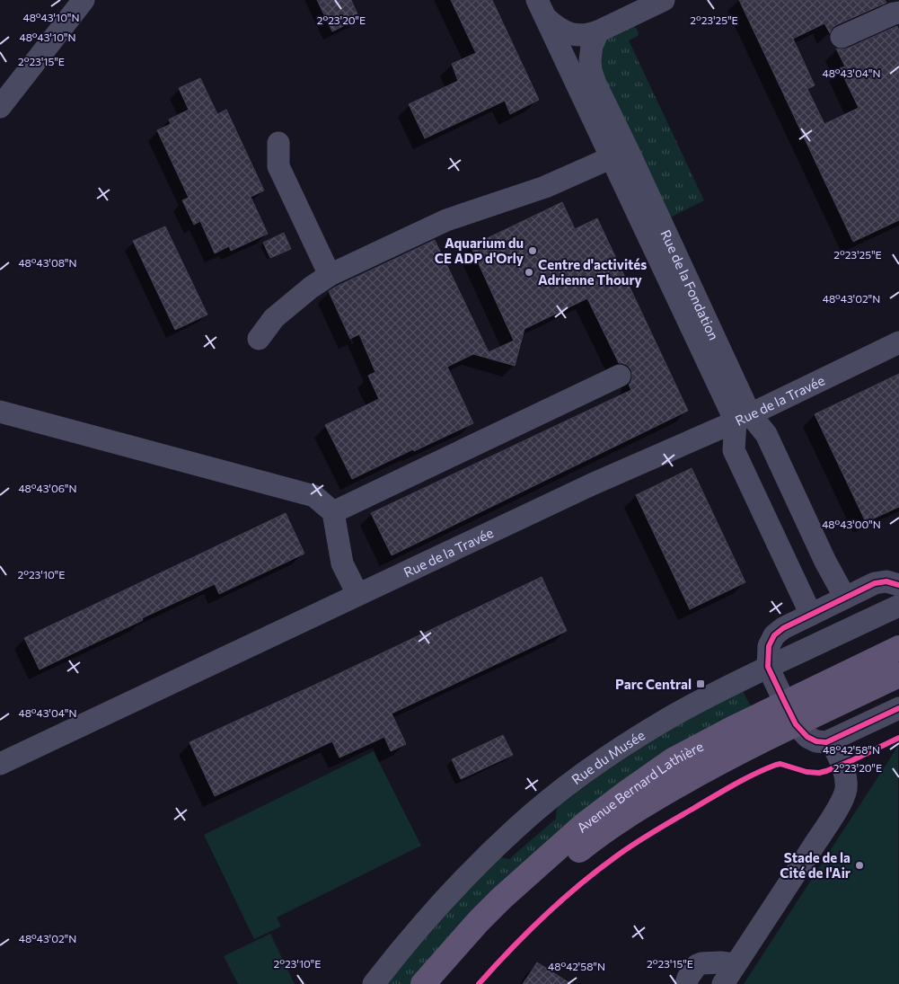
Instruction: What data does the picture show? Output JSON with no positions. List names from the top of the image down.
{
  "streets": {
    "main road": ["Avenue Bernard Lathière"],
    "street": ["Rue de la Fondation", "Rue de la Travée", "Rue du Musée"]
  },
  "crossings": [
    ["Rue de la Fondation", "Rue de la Travée"]
  ],
  "places": {
    "other": ["Aquarium du CE ADP d'Orly", "Centre d'activités Adrienne Thoury", "Stade de la Cité de l'Air"],
    "transit": ["Parc Central"]
  },
  "coordinates": [
    "48°43'10\"N",
    "2°23'20\"E",
    "2°23'25\"E",
    "2°23'15\"E",
    "48°43'04\"N",
    "48°43'08\"N",
    "48°43'02\"N",
    "48°43'06\"N",
    "48°43'00\"N",
    "2°23'10\"E",
    "48°42'58\"N"
  ]
}
